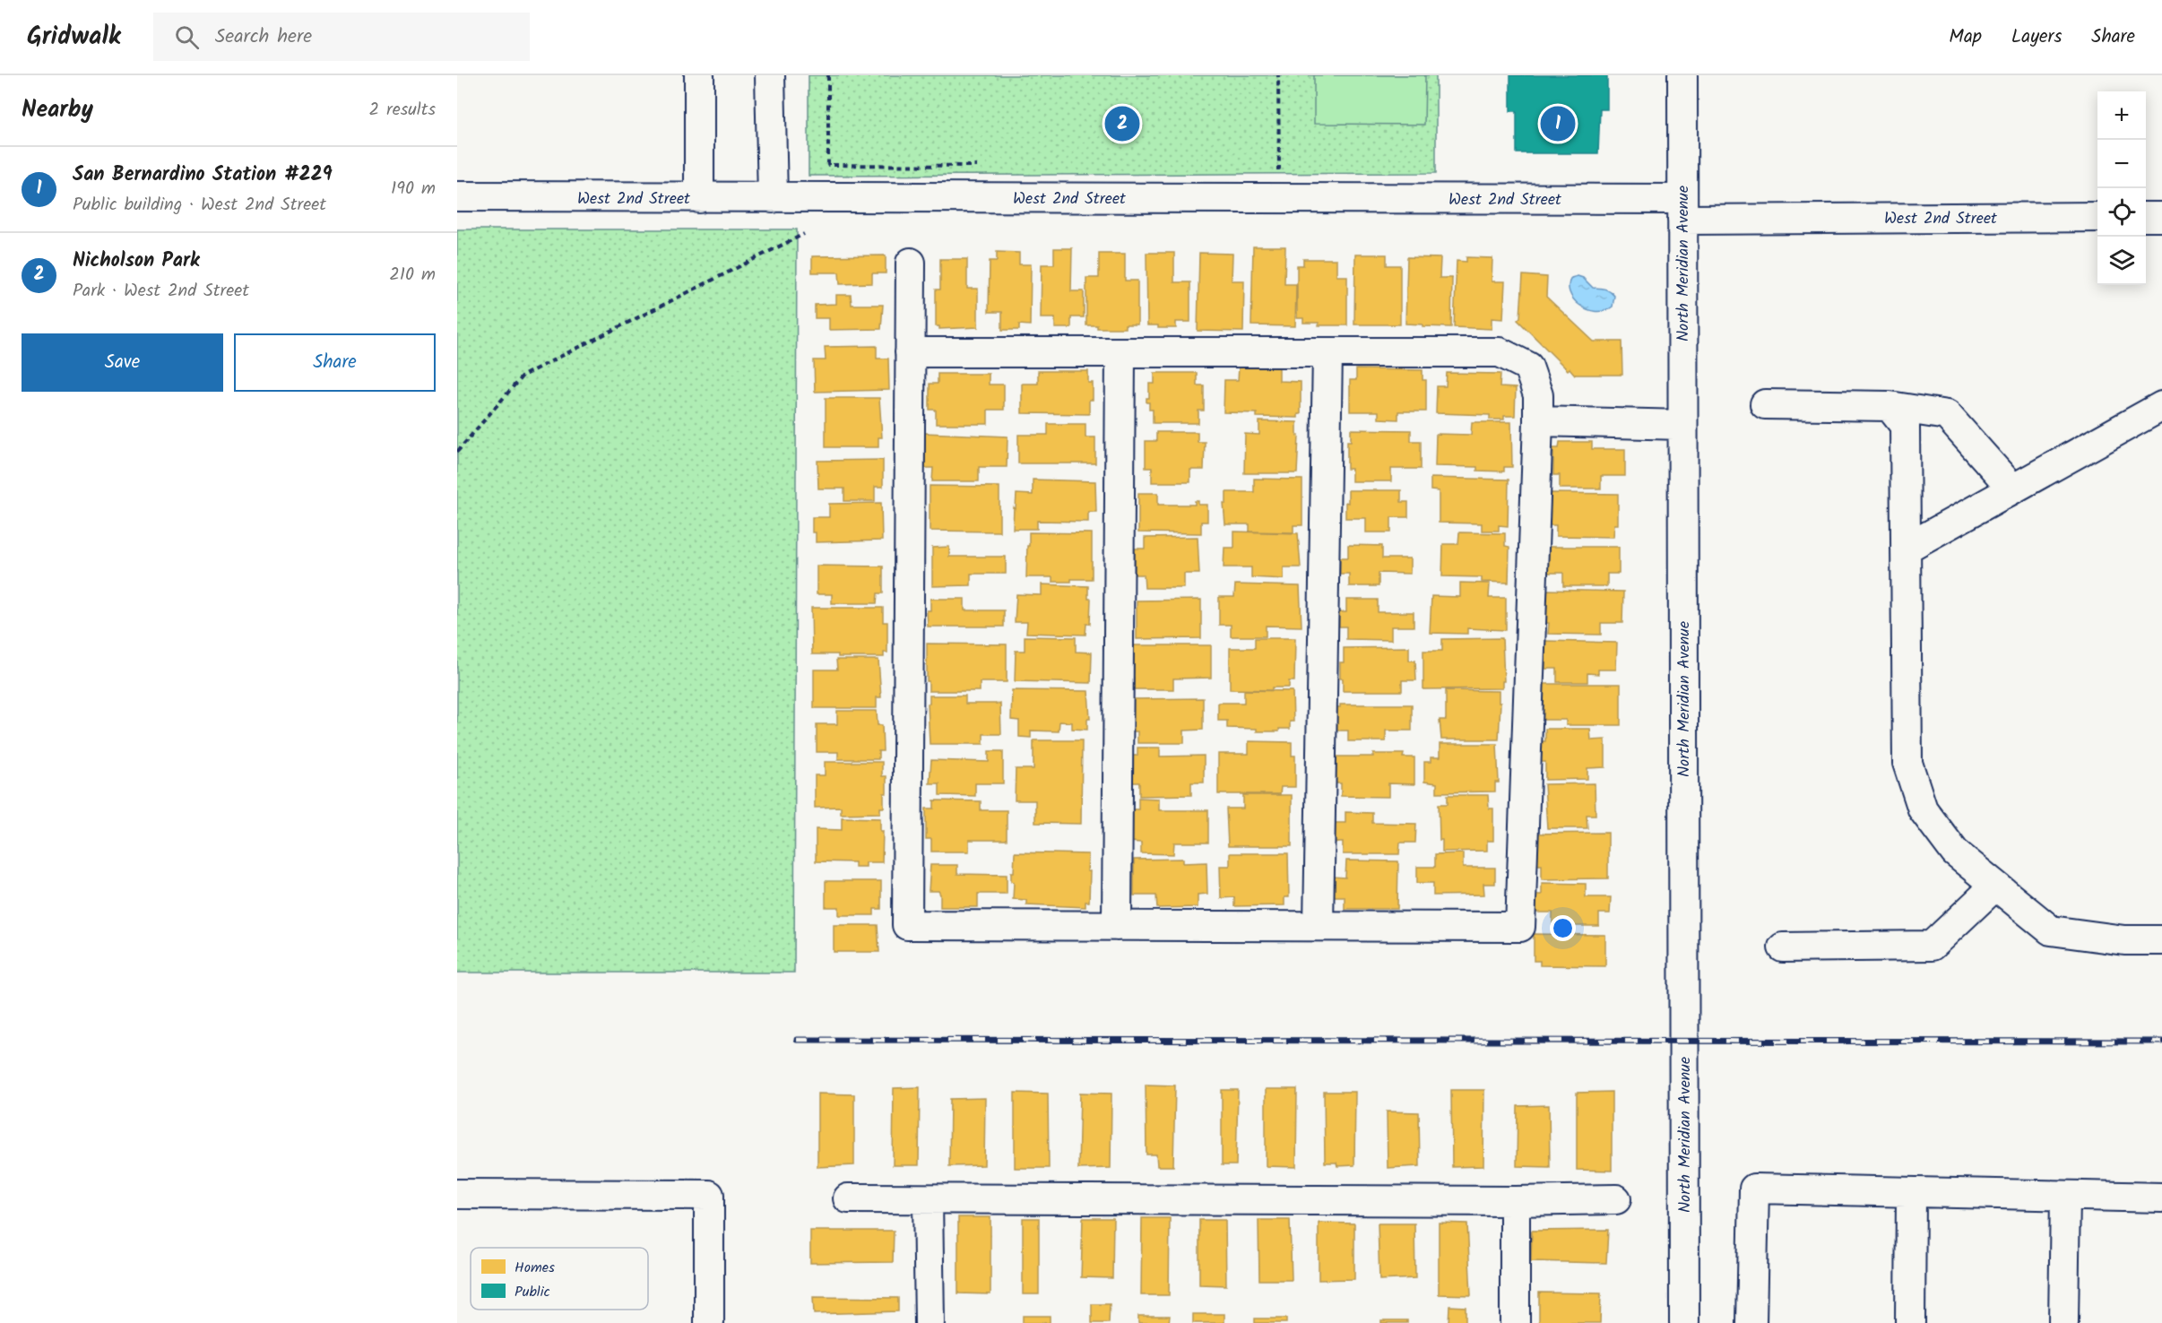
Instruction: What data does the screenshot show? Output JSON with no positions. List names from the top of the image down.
{
  "streets": {
    "street": ["West 2nd Street", "North Meridian Avenue"]
  },
  "crossings": [
    ["West 2nd Street", "North Meridian Avenue"]
  ],
  "legend": ["Homes", "Public"],
  "page": {
    "header": "Gridwalk",
    "search": "Search here",
    "nav": ["Map", "Layers", "Share"],
    "heading": ["Nearby", "2 results"],
    "map_buttons": ["+", "−"],
    "pins": ["1", "2"],
    "list": [
      {
        "mark": "1",
        "name": "San Bernardino Station #229",
        "note": "Public building · West 2nd Street",
        "value": "190 m"
      },
      {
        "mark": "2",
        "name": "Nicholson Park",
        "note": "Park · West 2nd Street",
        "value": "210 m"
      }
    ],
    "buttons": ["Save", "Share"]
  }
}
